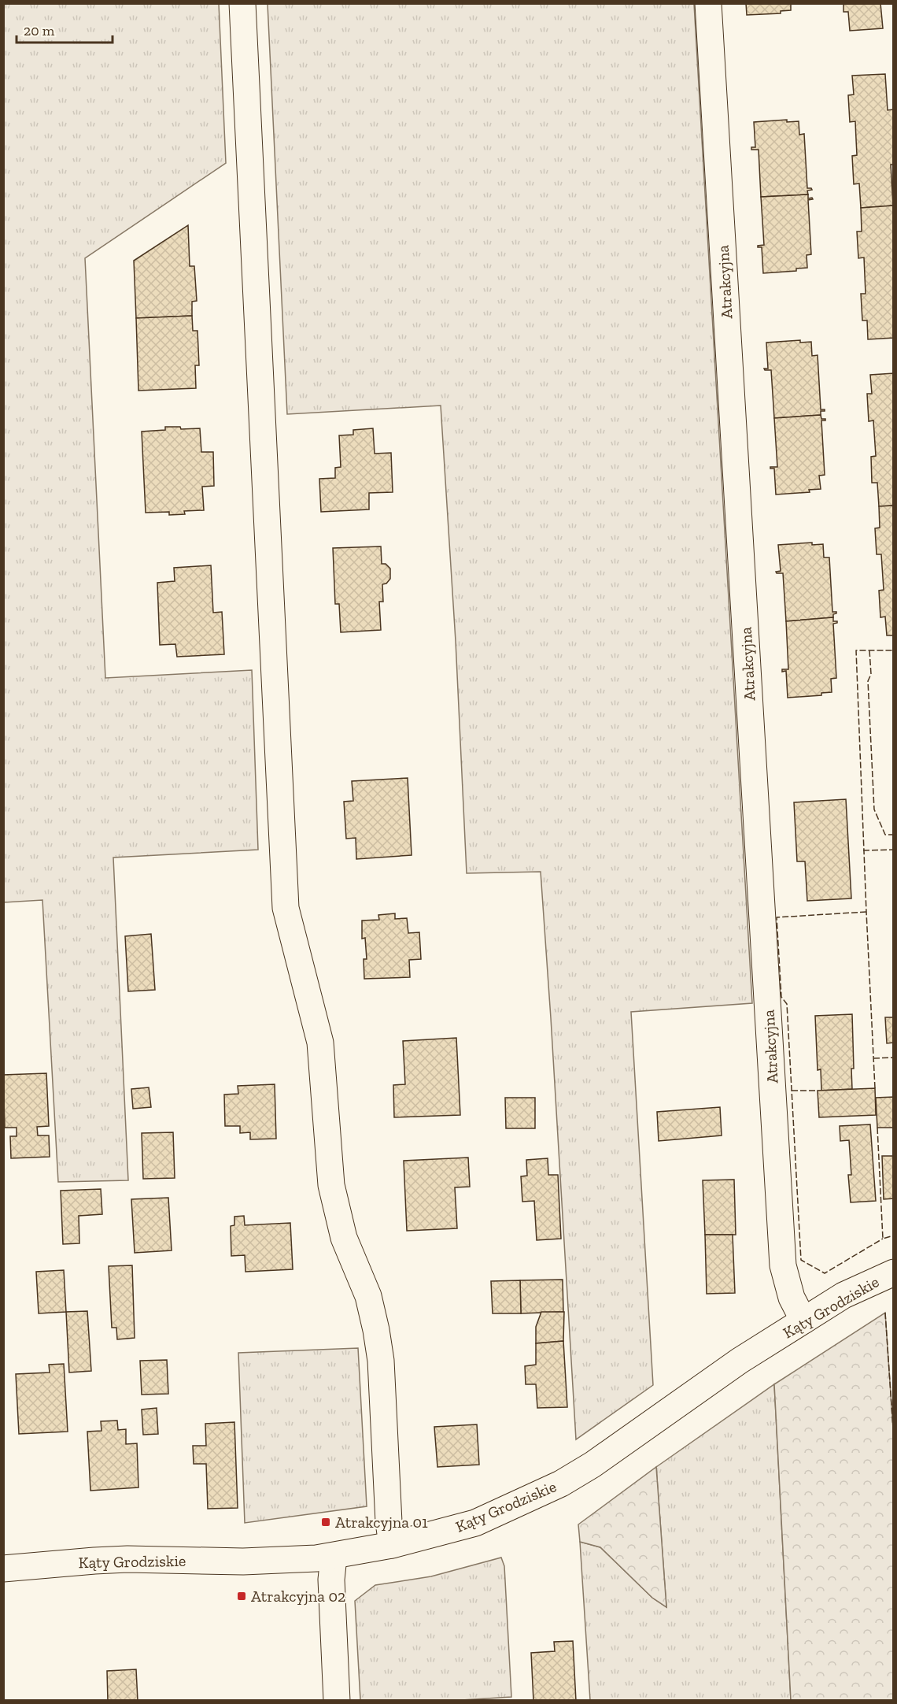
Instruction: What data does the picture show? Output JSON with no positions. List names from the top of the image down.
{
  "streets": {
    "street": ["Atrakcyjna", "Kąty Grodziskie"]
  },
  "crossings": [
    ["Atrakcyjna", "Kąty Grodziskie"]
  ],
  "places": {
    "transit": ["Atrakcyjna 01", "Atrakcyjna 02"]
  },
  "scale_bar": "20 m"
}
